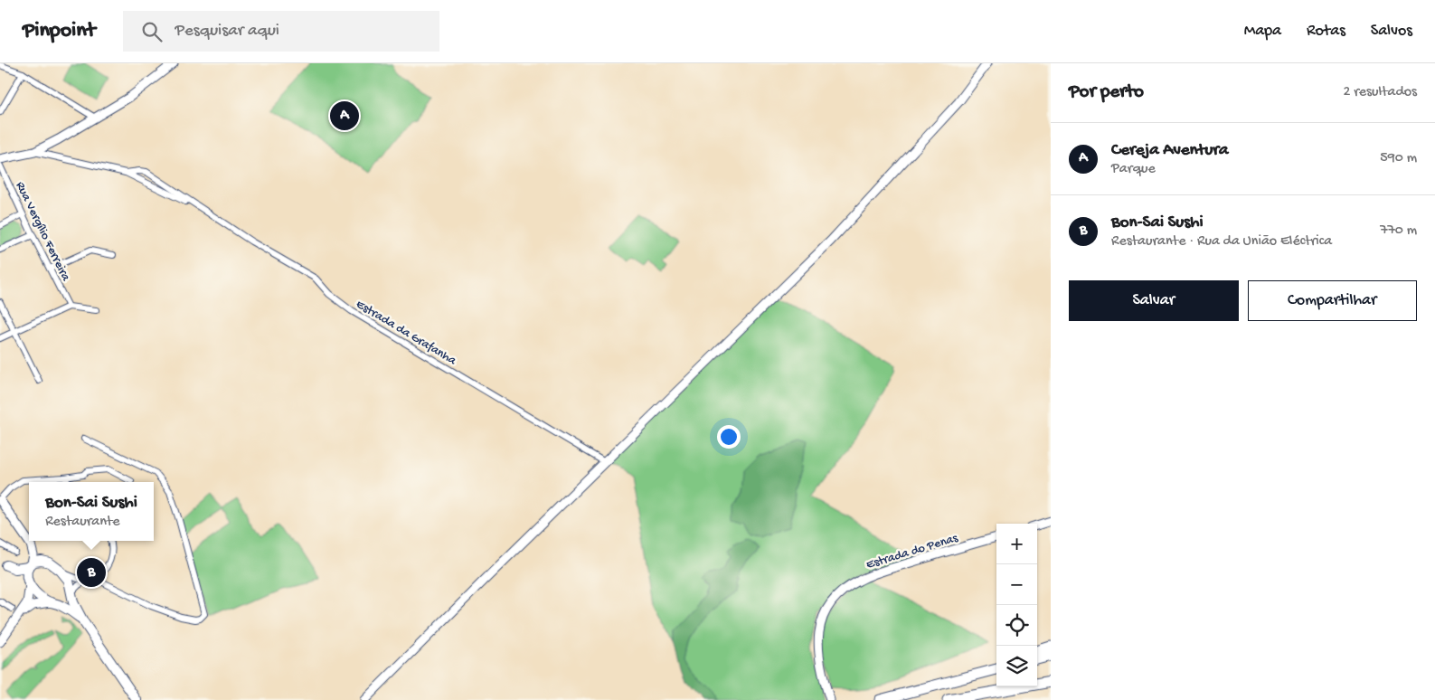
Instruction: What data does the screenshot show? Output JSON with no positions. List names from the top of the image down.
{
  "streets": {
    "street": ["Rua Vergílio Ferreira", "Estrada da Grafanha", "Estrada do Penas"]
  },
  "page": {
    "header": "Pinpoint",
    "search": "Pesquisar aqui",
    "nav": ["Mapa", "Rotas", "Salvos"],
    "heading": ["Por perto", "2 resultados"],
    "pins": ["A", "B"],
    "list": [
      {
        "mark": "A",
        "name": "Cereja Aventura",
        "note": "Parque",
        "value": "590 m"
      },
      {
        "mark": "B",
        "name": "Bon-Sai Sushi",
        "note": "Restaurante · Rua da União Eléctrica",
        "value": "770 m"
      }
    ],
    "buttons": ["Salvar", "Compartilhar"],
    "popup": ["Bon-Sai Sushi", "Restaurante"],
    "map_buttons": ["+", "−"]
  }
}
